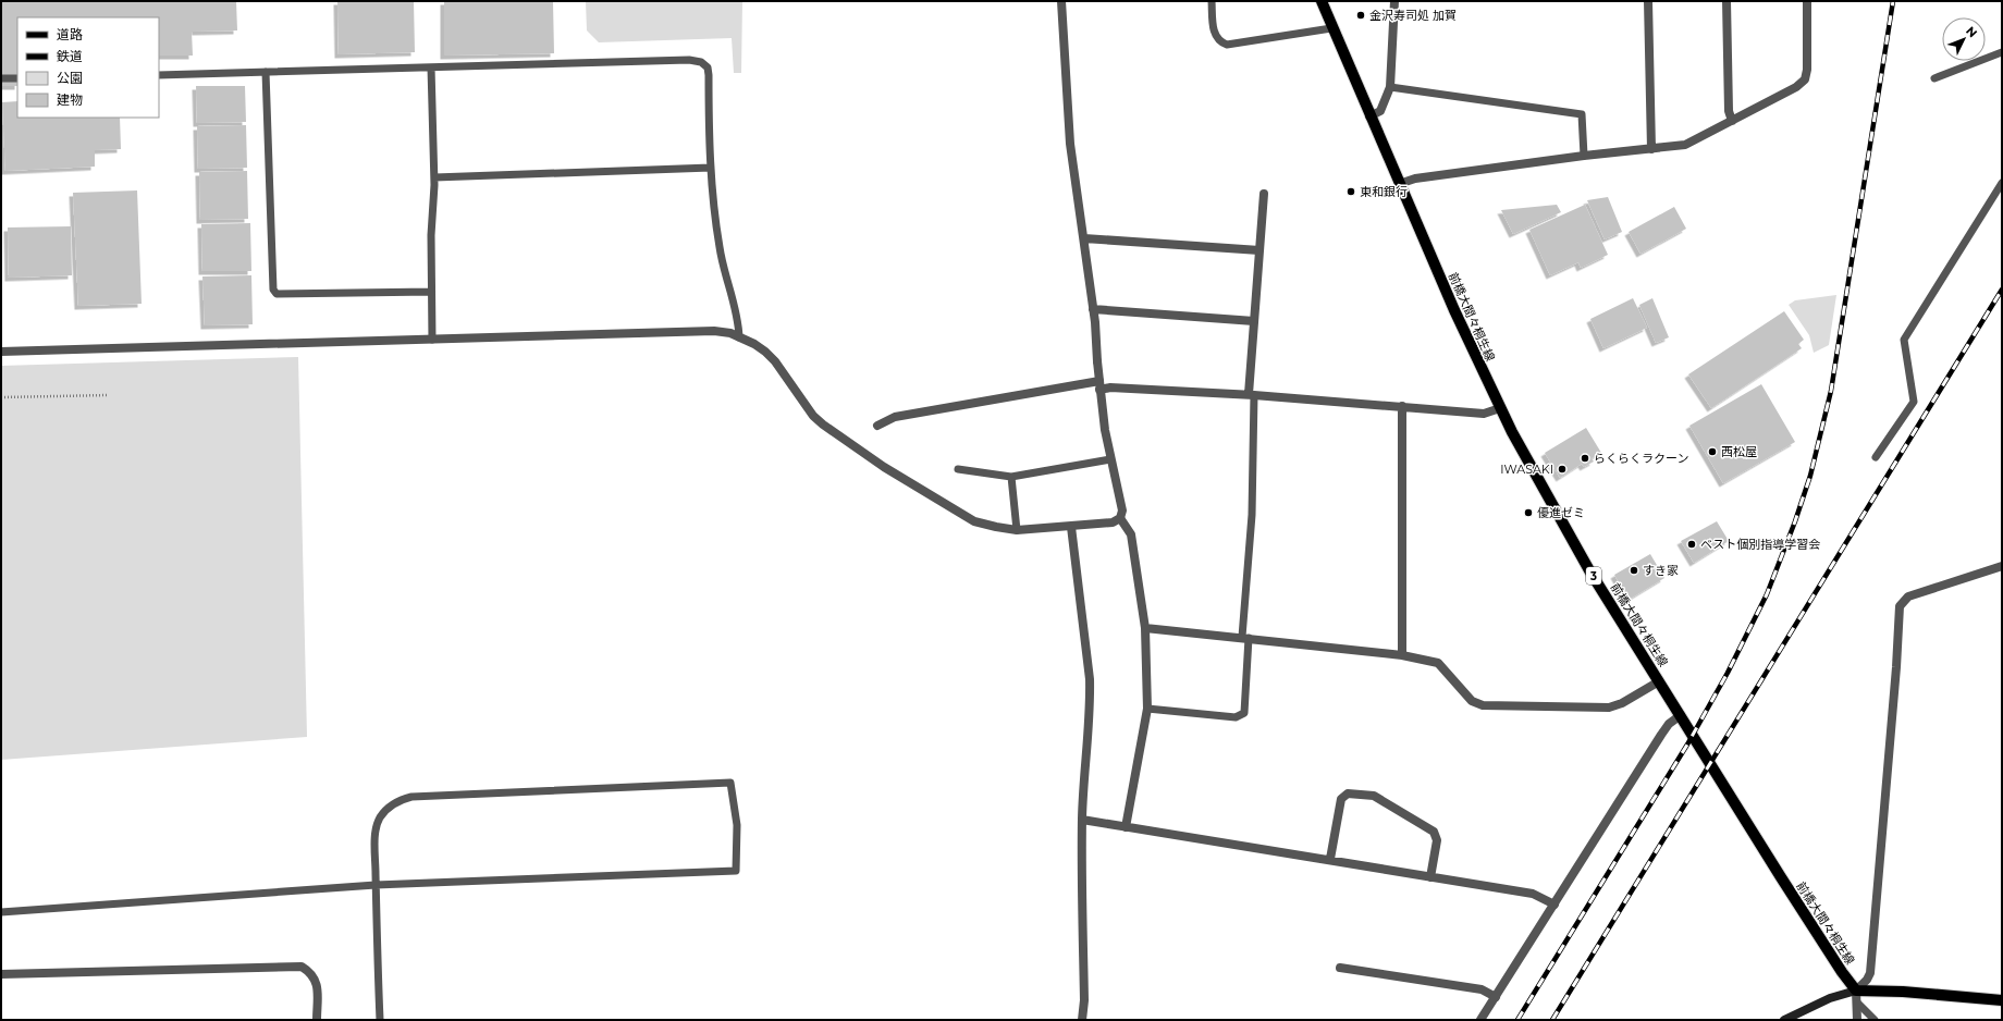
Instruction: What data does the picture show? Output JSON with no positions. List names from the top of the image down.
{
  "streets": {
    "main road": ["前橋大間々桐生線", "3"]
  },
  "places": [
    "金沢寿司処 加賀",
    "東和銀行",
    "西松屋",
    "らくらくラクーン",
    "IWASAKI",
    "優進ゼミ",
    "ベスト個別指導学習会",
    "すき家"
  ],
  "legend": [
    "道路",
    "鉄道",
    "公園",
    "建物"
  ],
  "north": "top right"
}
